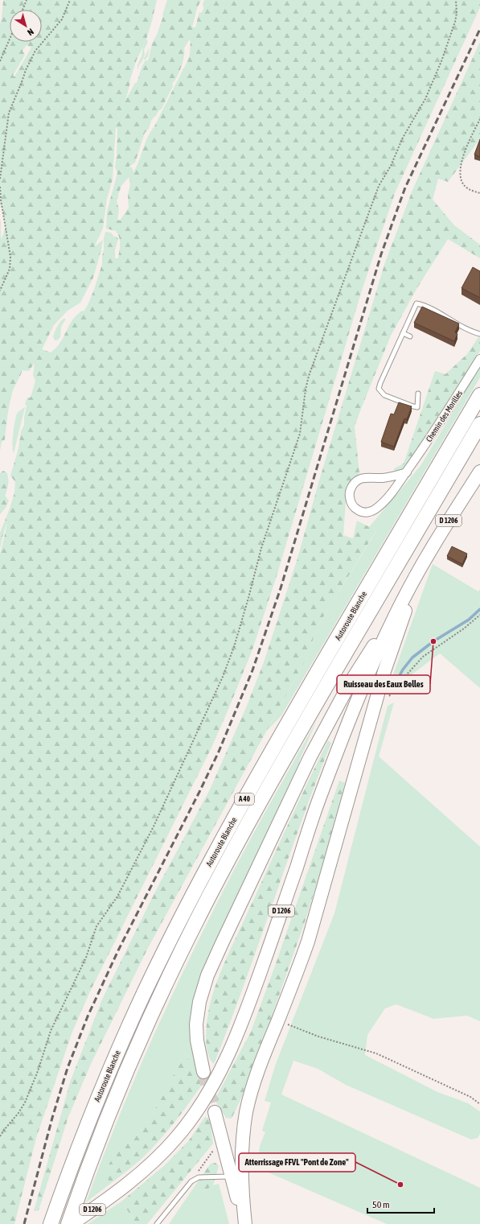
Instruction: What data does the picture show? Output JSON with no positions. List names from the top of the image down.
{
  "streets": {
    "highway": ["Autoroute Blanche", "A 40"],
    "main road": ["D 1206"],
    "street": ["Chemin des Morilles"]
  },
  "places": ["Ruisseau des Eaux Belles", "Atterrissage FFVL \"Pont de Zone\""],
  "scale_bar": "50 m",
  "north": "bottom right"
}
